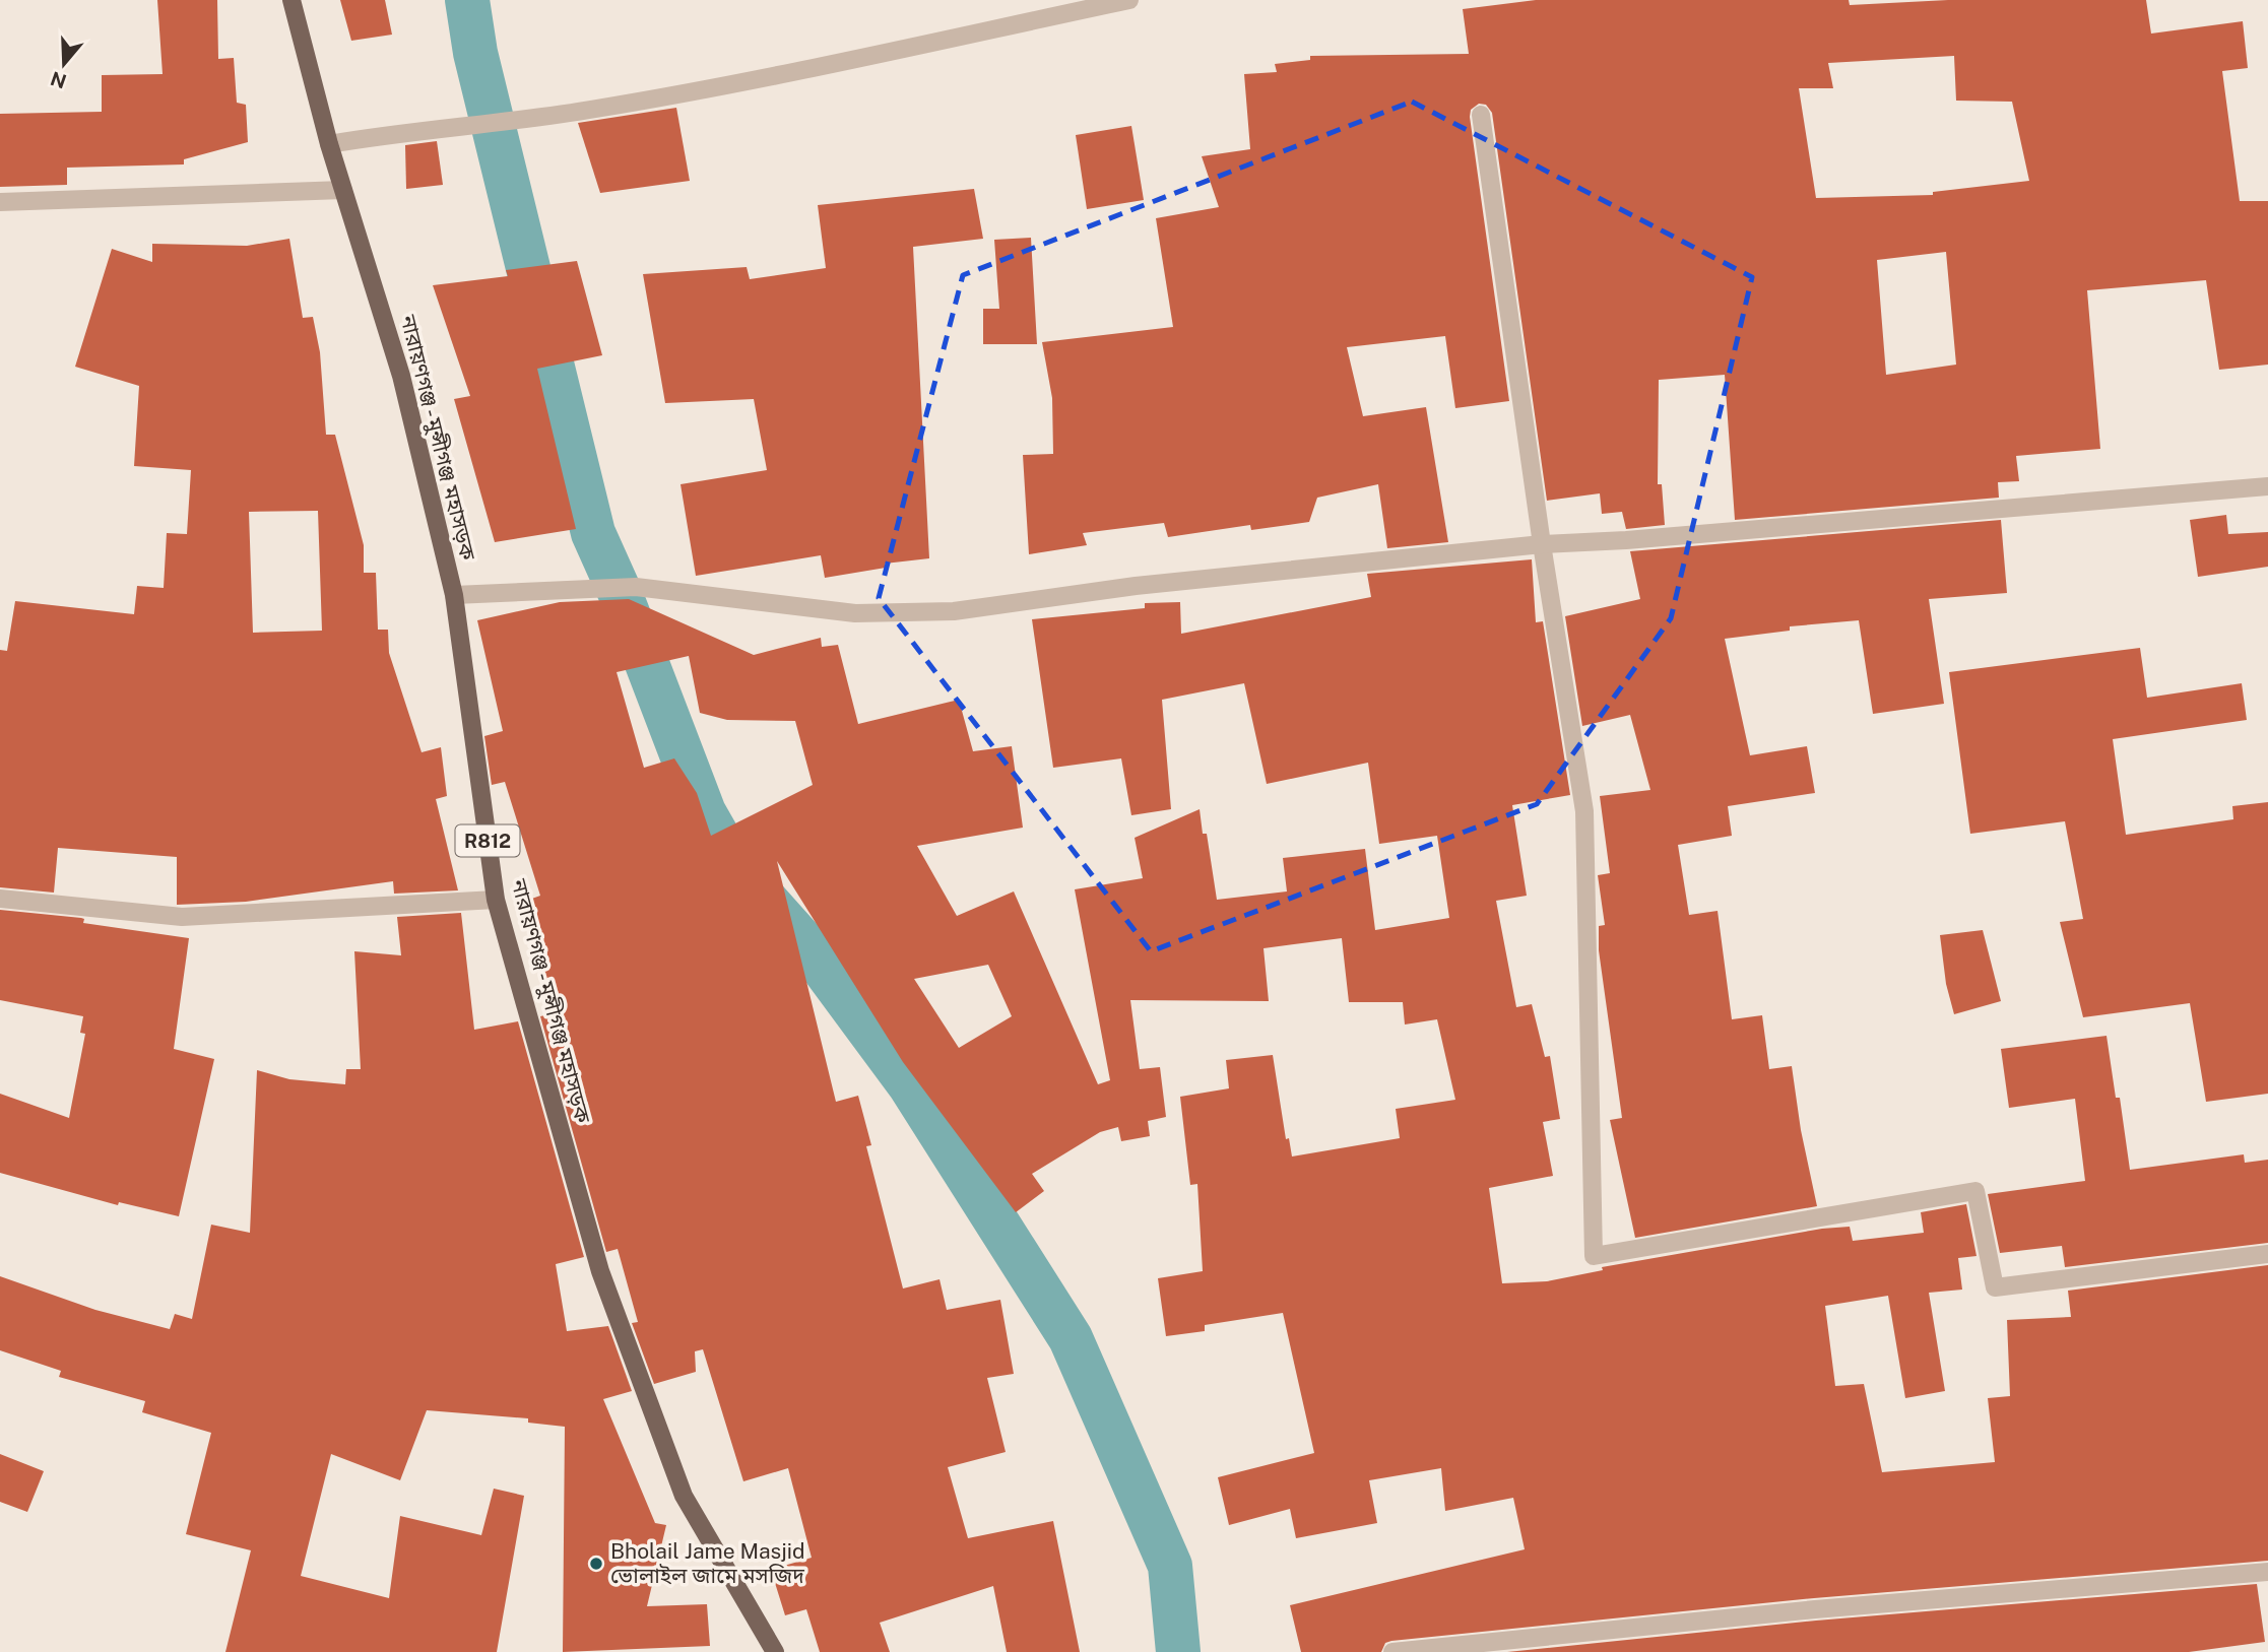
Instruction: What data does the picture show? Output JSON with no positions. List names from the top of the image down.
{
  "streets": {
    "main road": ["নারায়ণগঞ্জ - মুন্সীগঞ্জ মহাসড়ক", "R812"]
  },
  "places": ["Bholail Jame Masjid ভোলাইল জামে মসজিদ"],
  "north": "bottom"
}
